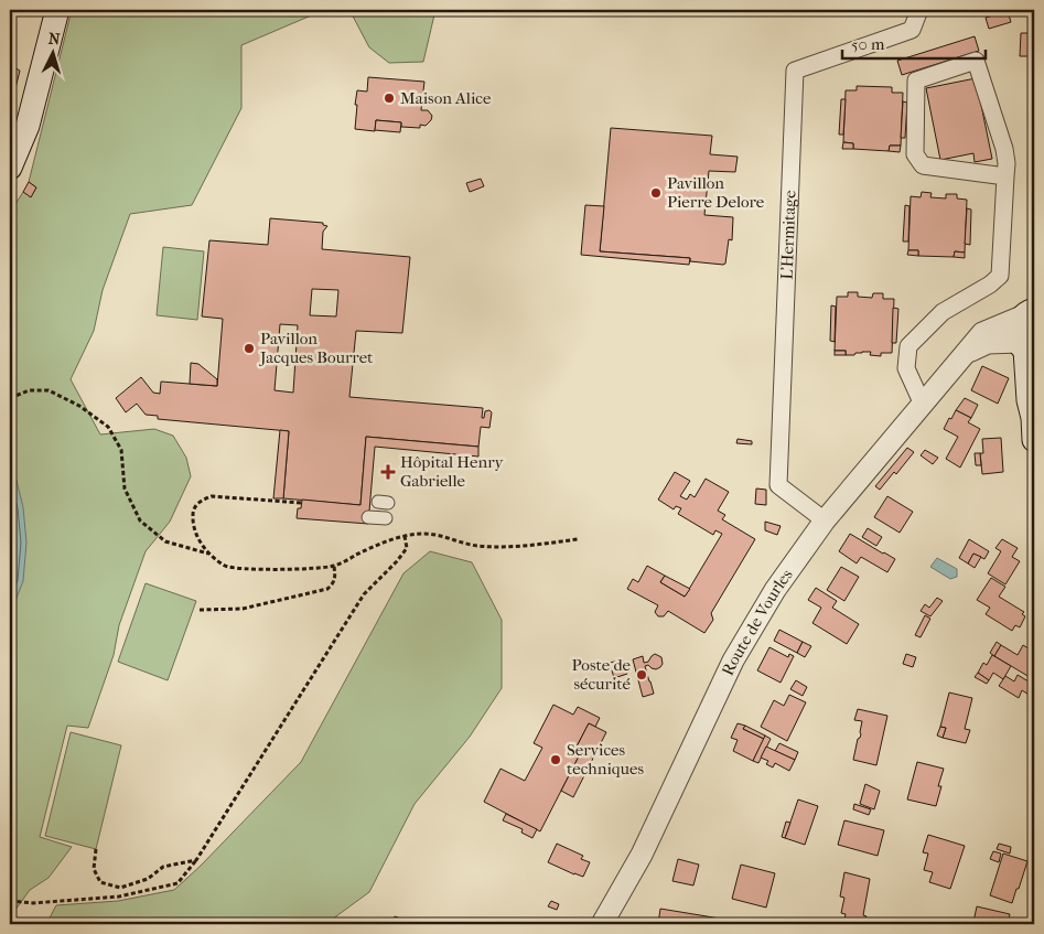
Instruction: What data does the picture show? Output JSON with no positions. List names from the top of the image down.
{
  "streets": {
    "street": ["L'Hermitage", "Route de Vourles"]
  },
  "crossings": [
    ["L'Hermitage", "Route de Vourles"]
  ],
  "places": {
    "other": [
      "Maison Alice",
      "Pavillon Pierre Delore",
      "Pavillon Jacques Bourret",
      "Poste de sécurité",
      "Services techniques"
    ],
    "health": ["Hôpital Henry Gabrielle"]
  },
  "scale_bar": "50 m",
  "north": "top"
}
